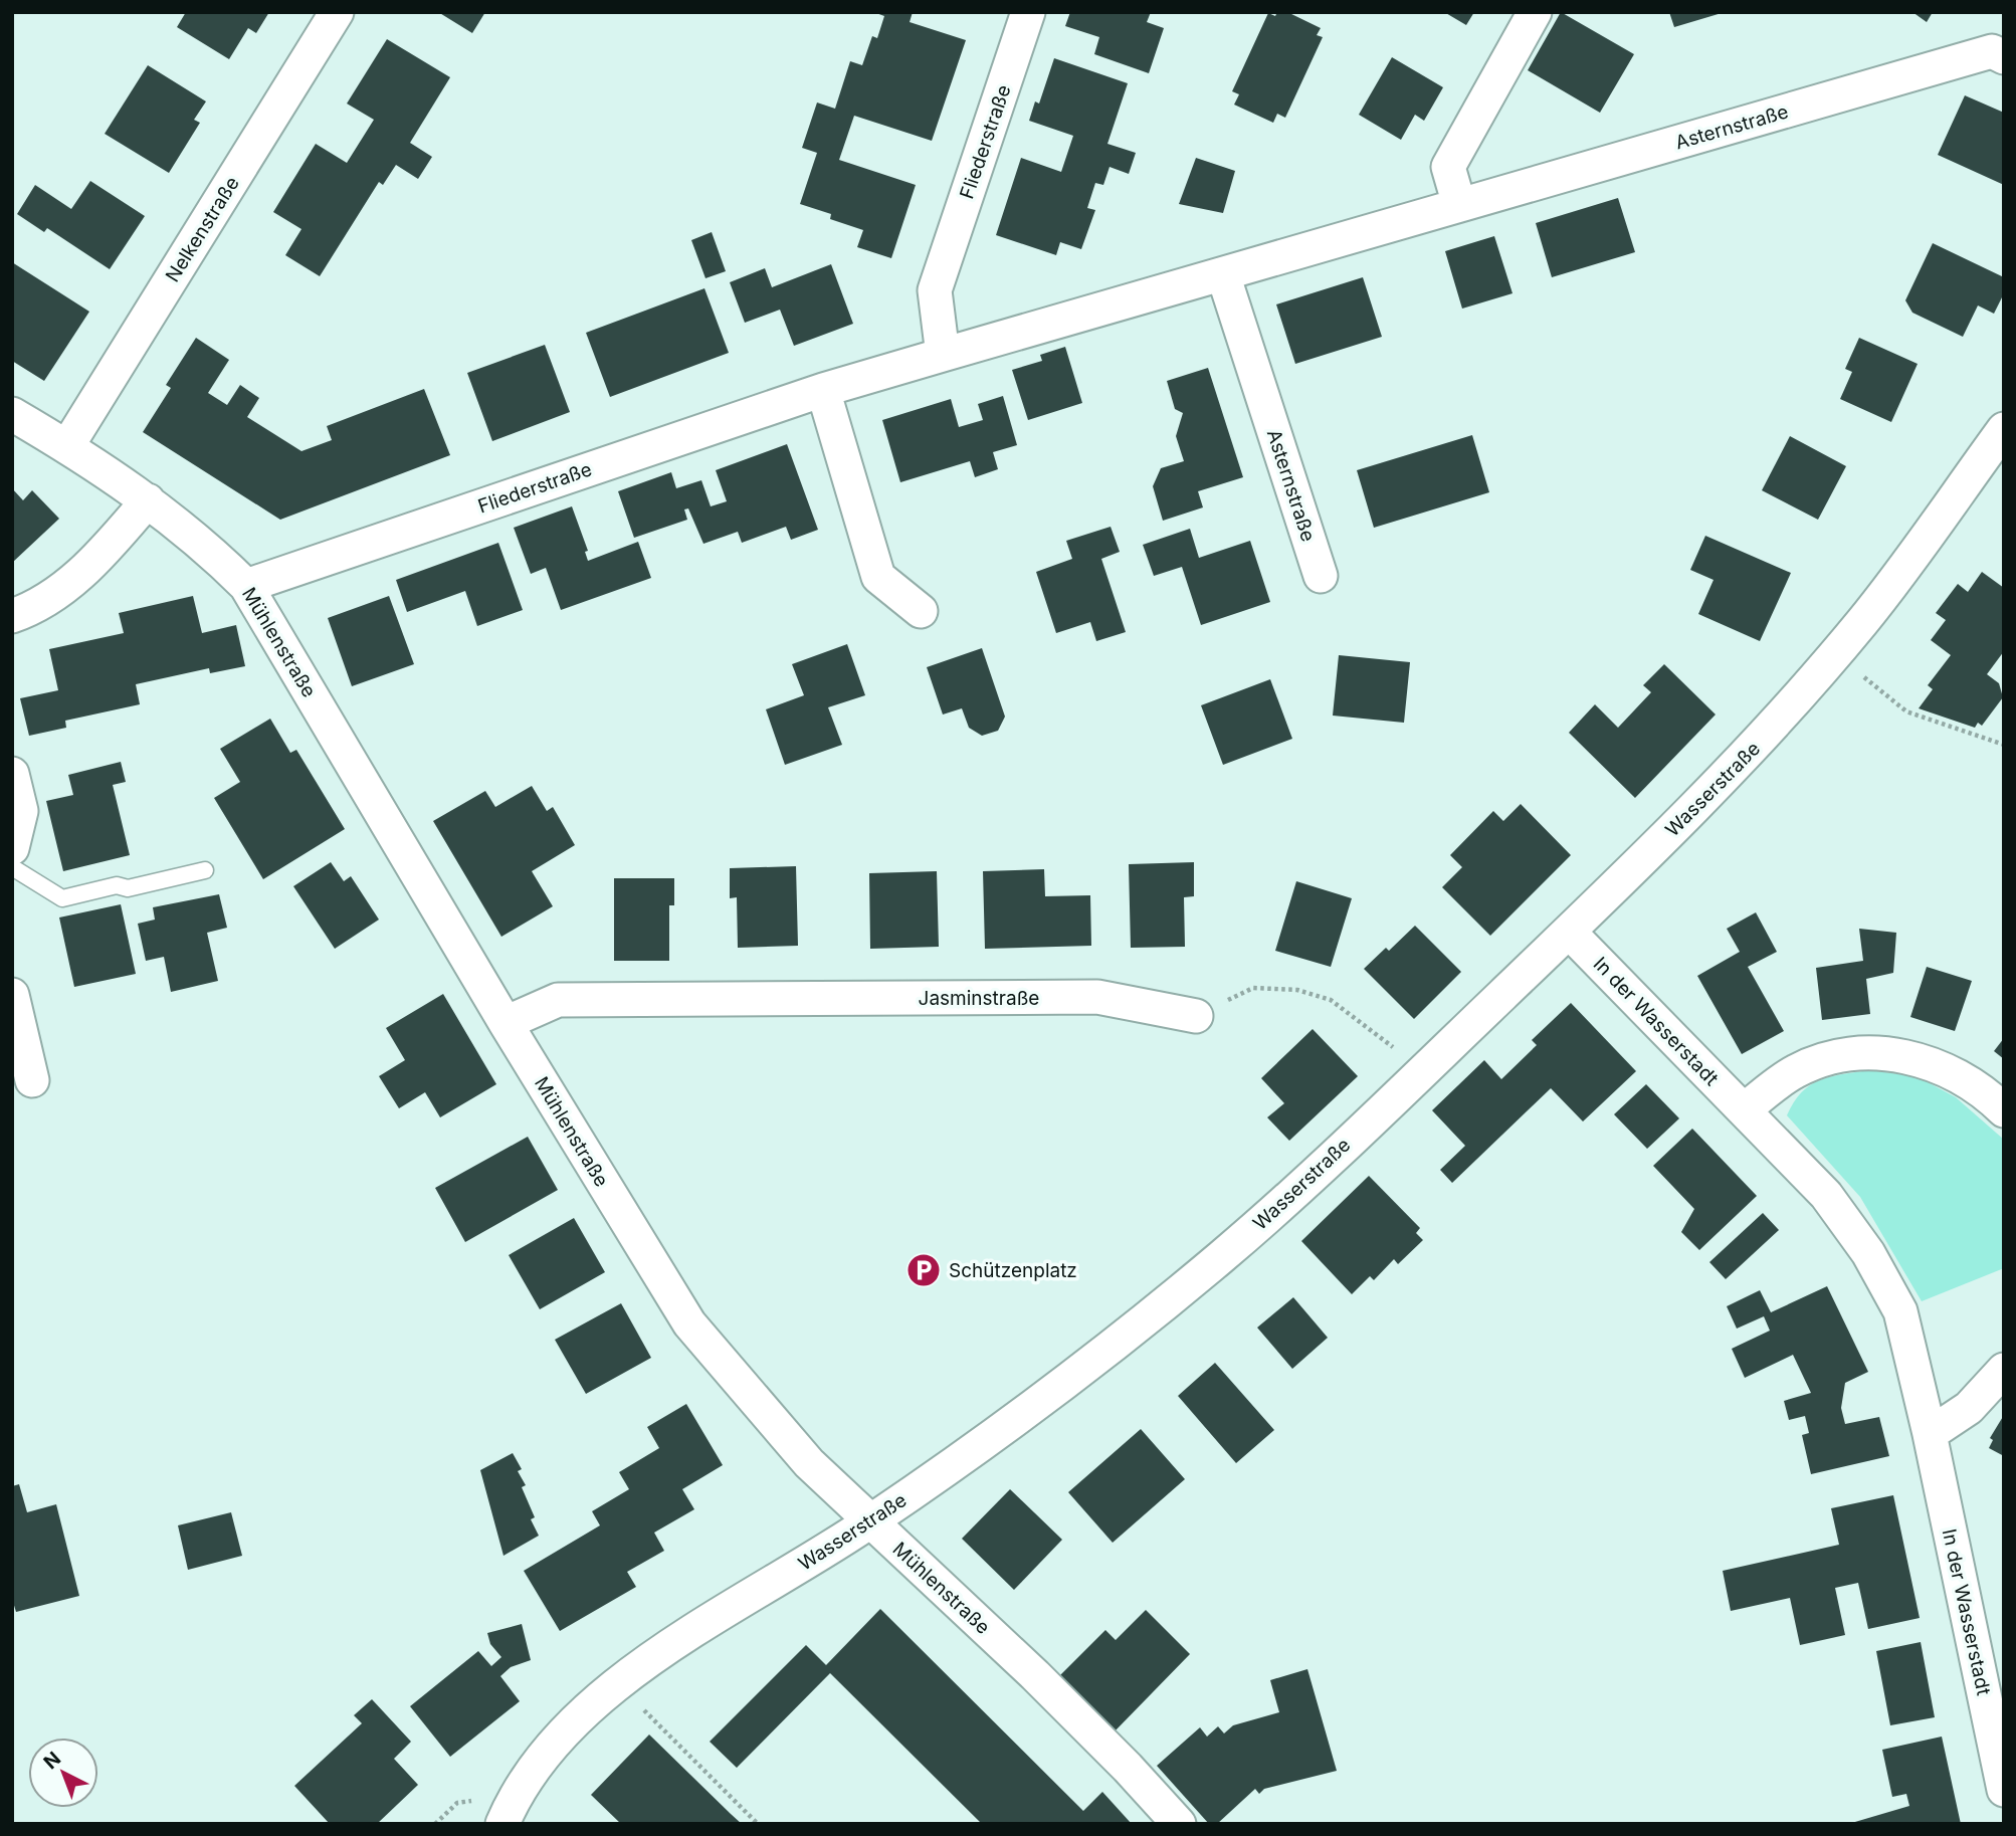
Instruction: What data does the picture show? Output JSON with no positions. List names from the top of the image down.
{
  "streets": {
    "street": [
      "Asternstraße",
      "Fliederstraße",
      "Nelkenstraße",
      "Mühlenstraße",
      "Wasserstraße",
      "Jasminstraße",
      "In der Wasserstadt"
    ]
  },
  "crossings": [
    ["Asternstraße", "Fliederstraße"],
    ["Fliederstraße", "Mühlenstraße"],
    ["Nelkenstraße", "Mühlenstraße"],
    ["Mühlenstraße", "Wasserstraße"],
    ["Mühlenstraße", "Jasminstraße"],
    ["Wasserstraße", "In der Wasserstadt"]
  ],
  "places": {
    "parking": ["Schützenplatz"]
  },
  "north": "top left"
}
